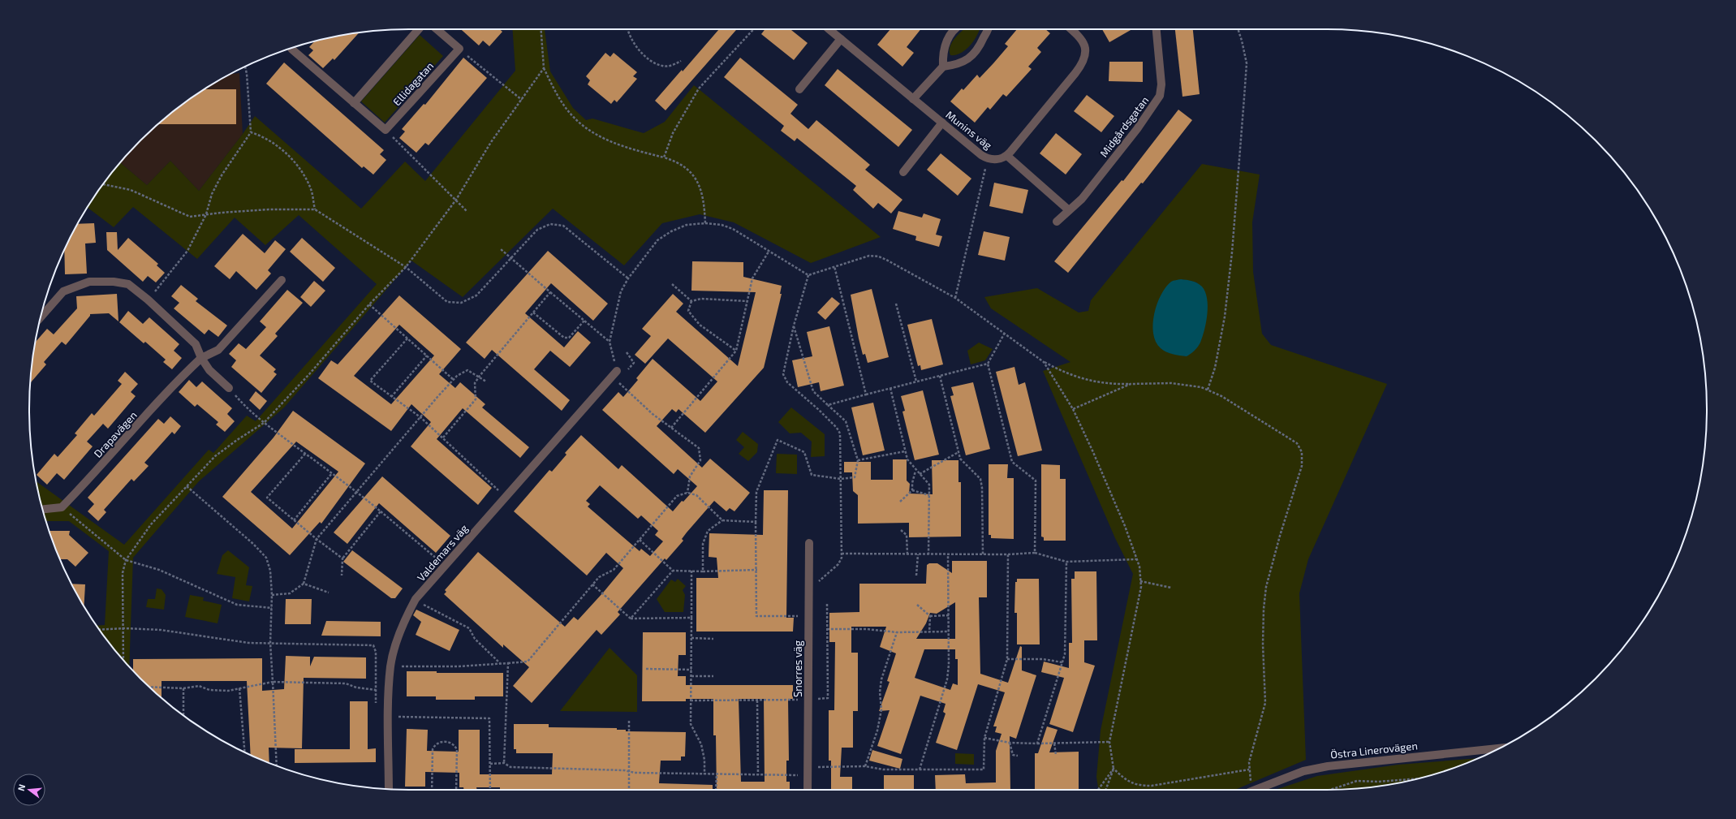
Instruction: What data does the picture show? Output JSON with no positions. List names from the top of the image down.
{
  "streets": {
    "street": [
      "Ellidagatan",
      "Midgårdsgatan",
      "Munins väg",
      "Drapavägen",
      "Valdemars väg",
      "Snorres väg",
      "Östra Linerovägen"
    ]
  },
  "north": "left"
}
